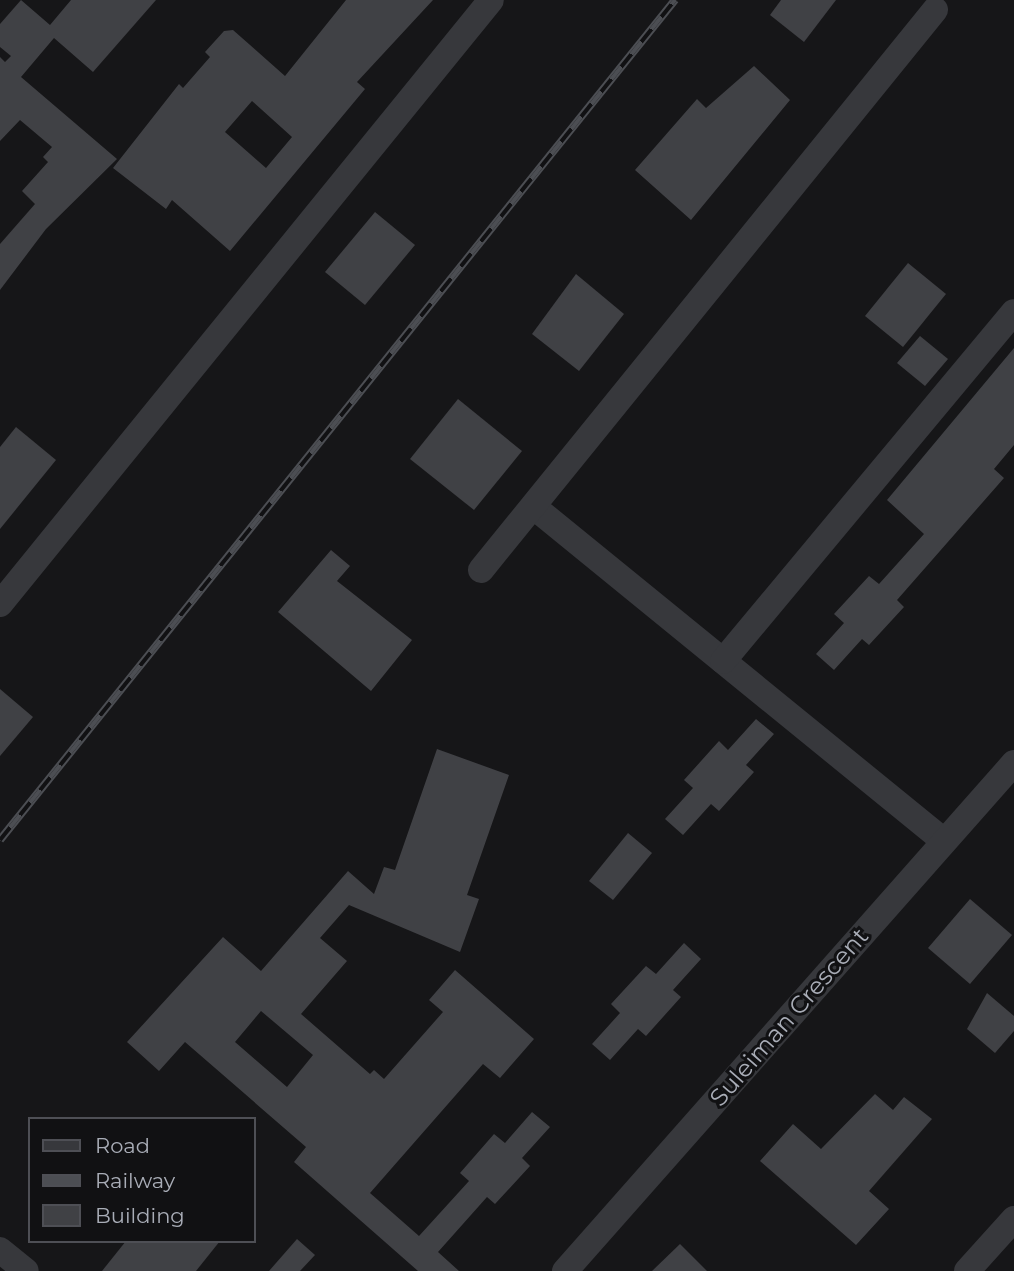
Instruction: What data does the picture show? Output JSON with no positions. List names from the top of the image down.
{
  "streets": {
    "street": ["Suleiman Crescent"]
  },
  "legend": ["Road", "Railway", "Building"]
}
